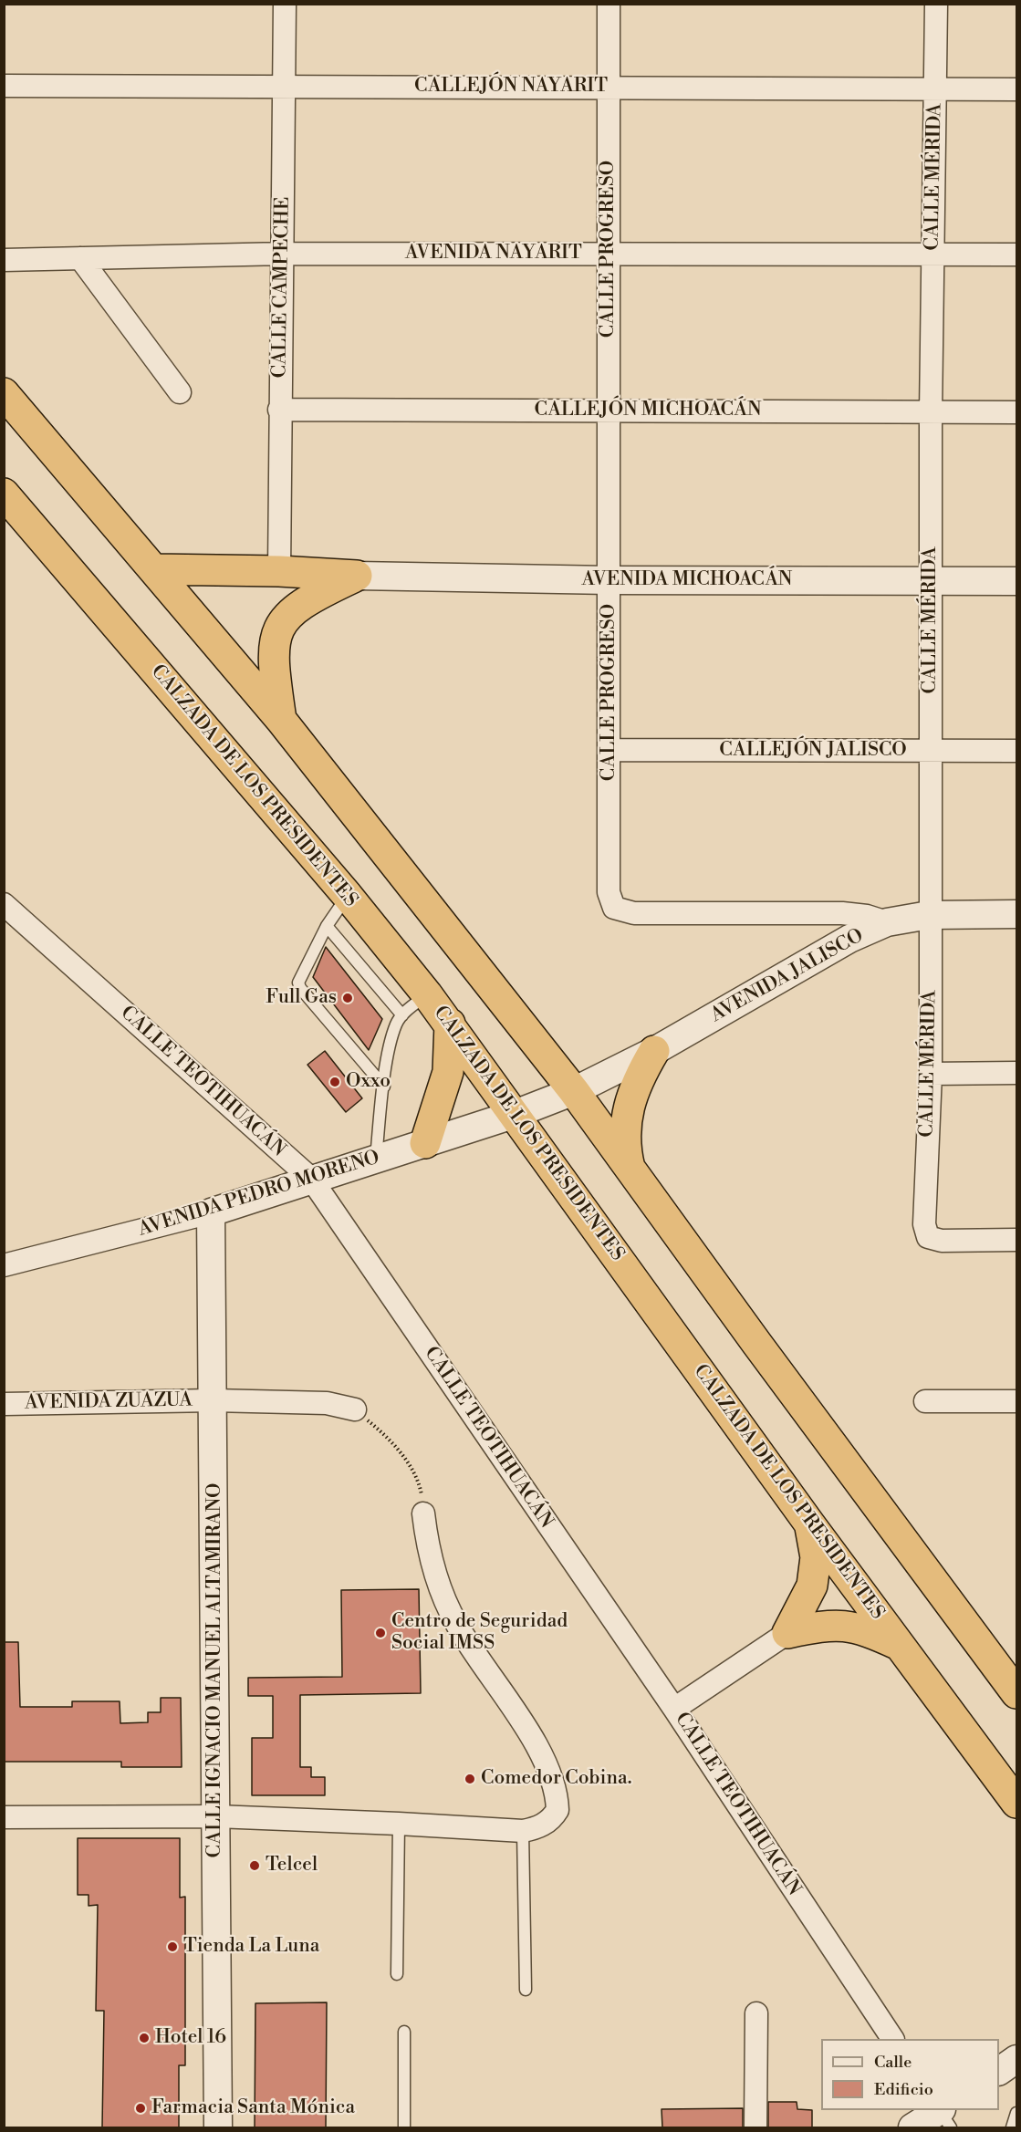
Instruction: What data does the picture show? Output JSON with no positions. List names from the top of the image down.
{
  "streets": {
    "highway": ["CALZADA DE LOS PRESIDENTES"],
    "street": [
      "CALLEJÓN NAYARIT",
      "CALLE MÉRIDA",
      "CALLE PROGRESO",
      "AVENIDA NAYARIT",
      "CALLE CAMPECHE",
      "CALLEJÓN MICHOACÁN",
      "AVENIDA MICHOACÁN",
      "CALLEJÓN JALISCO",
      "AVENIDA JALISCO",
      "CALLE TEOTIHUACÁN",
      "AVENIDA PEDRO MORENO",
      "AVENIDA ZUAZUA",
      "CALLE IGNACIO MANUEL ALTAMIRANO"
    ]
  },
  "crossings": [
    ["CALLEJÓN NAYARIT", "CALLE MÉRIDA"],
    ["CALLEJÓN NAYARIT", "CALLE PROGRESO"],
    ["CALLEJÓN NAYARIT", "CALLE CAMPECHE"],
    ["CALLE MÉRIDA", "AVENIDA NAYARIT"],
    ["CALLE MÉRIDA", "CALLEJÓN MICHOACÁN"],
    ["CALLE MÉRIDA", "AVENIDA MICHOACÁN"],
    ["CALLE MÉRIDA", "CALLEJÓN JALISCO"],
    ["CALLE MÉRIDA", "AVENIDA JALISCO"],
    ["CALLE PROGRESO", "AVENIDA NAYARIT"],
    ["CALLE PROGRESO", "CALLEJÓN MICHOACÁN"],
    ["CALLE PROGRESO", "AVENIDA MICHOACÁN"],
    ["CALLE PROGRESO", "CALLEJÓN JALISCO"],
    ["CALLE PROGRESO", "AVENIDA JALISCO"],
    ["AVENIDA NAYARIT", "CALLE CAMPECHE"],
    ["CALLE CAMPECHE", "CALLEJÓN MICHOACÁN"],
    ["CALZADA DE LOS PRESIDENTES", "AVENIDA JALISCO"],
    ["CALZADA DE LOS PRESIDENTES", "AVENIDA PEDRO MORENO"],
    ["AVENIDA JALISCO", "AVENIDA PEDRO MORENO"],
    ["CALLE TEOTIHUACÁN", "AVENIDA PEDRO MORENO"],
    ["AVENIDA PEDRO MORENO", "CALLE IGNACIO MANUEL ALTAMIRANO"],
    ["AVENIDA ZUAZUA", "CALLE IGNACIO MANUEL ALTAMIRANO"]
  ],
  "places": [
    "Full Gas",
    "Oxxo",
    "Centro de Seguridad Social IMSS",
    "Comedor Cobina.",
    "Telcel",
    "Tienda La Luna",
    "Hotel 16",
    "Farmacia Santa Mónica"
  ],
  "legend": ["Calle", "Edificio"]
}
